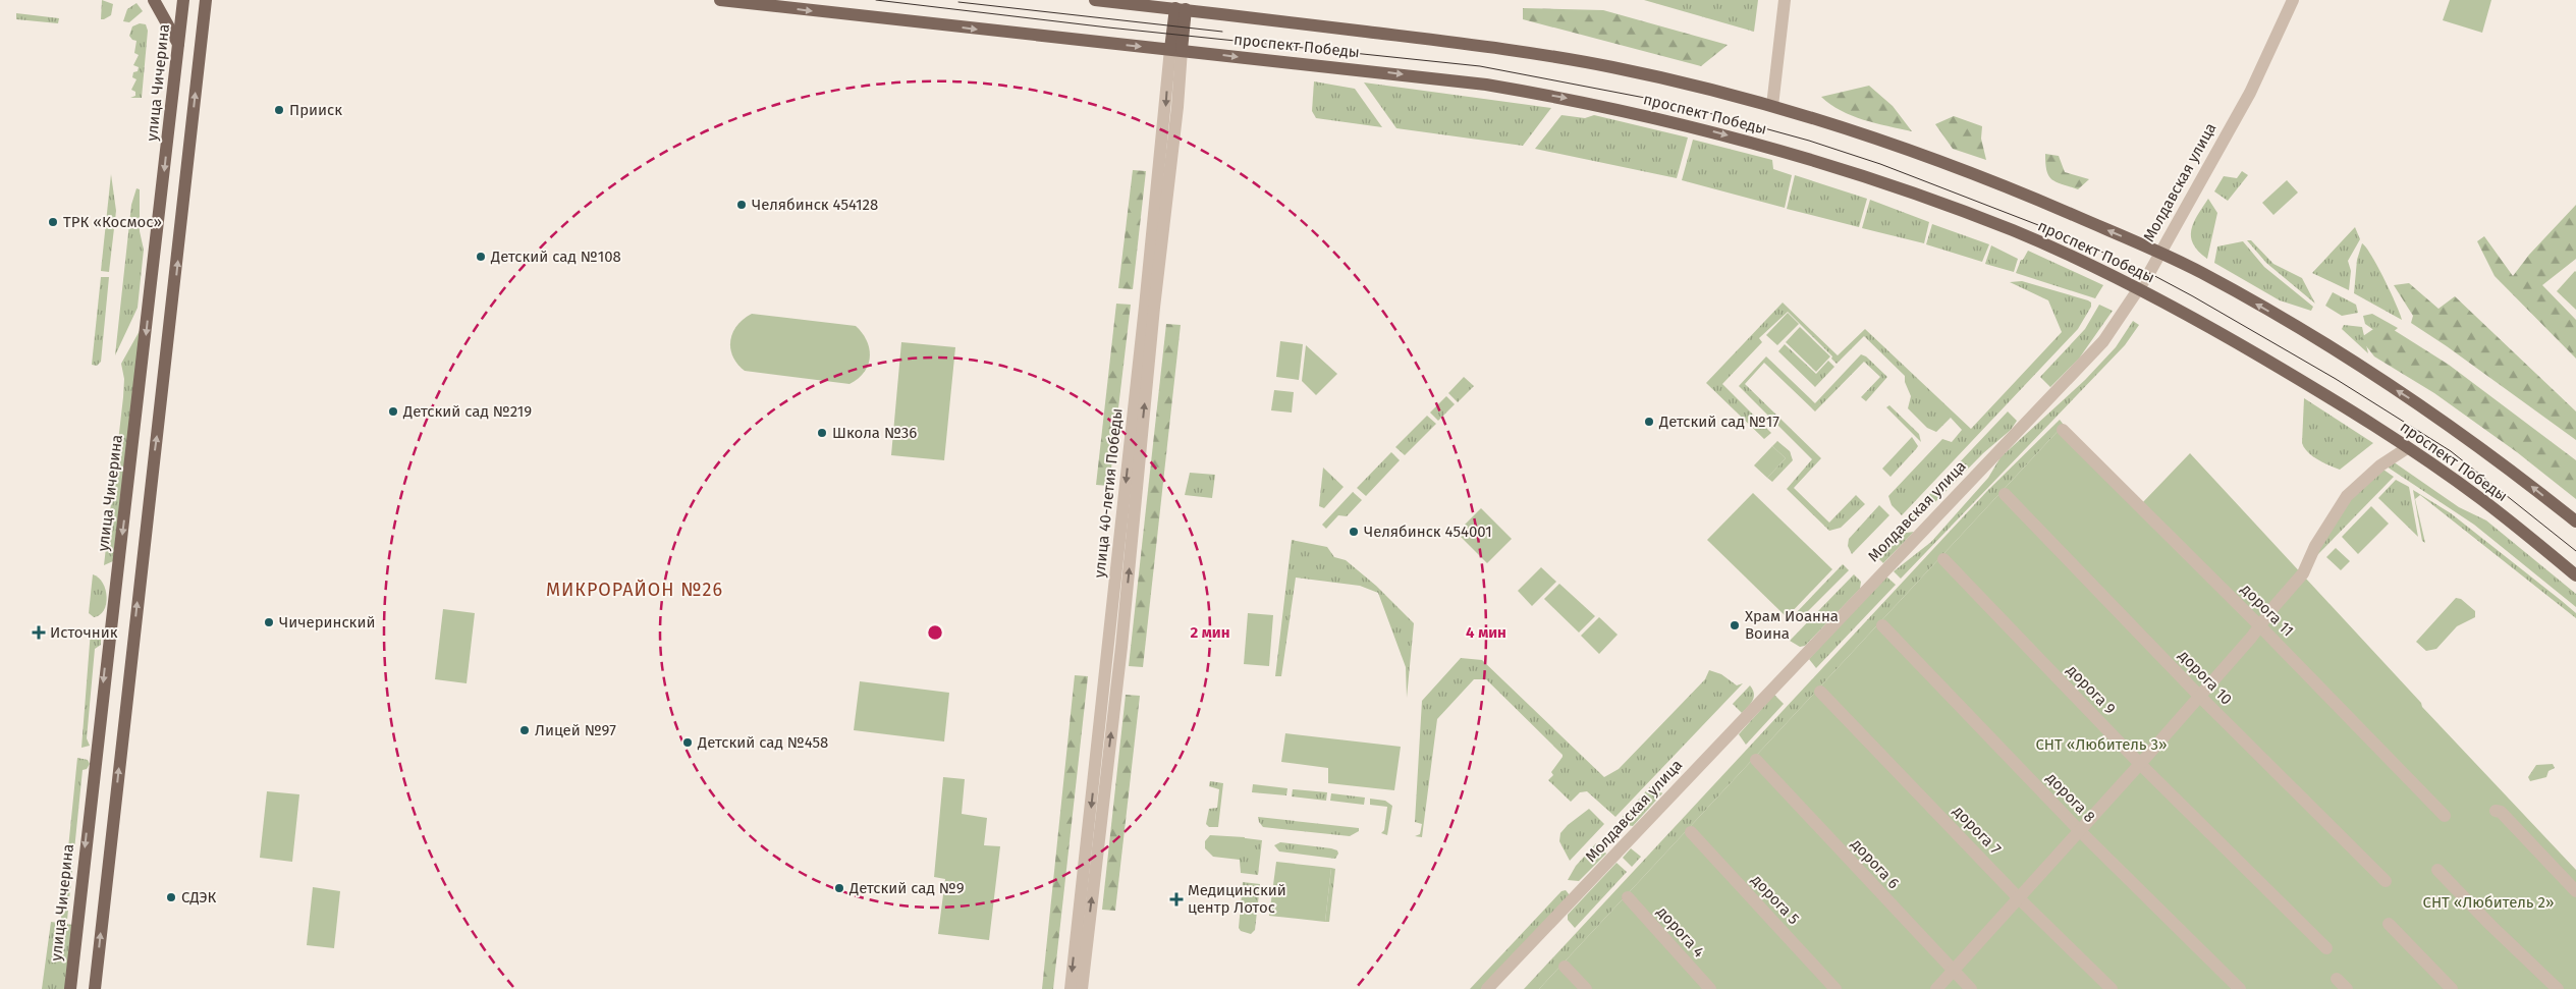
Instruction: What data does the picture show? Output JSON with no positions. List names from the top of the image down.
{
  "streets": {
    "main road": ["проспект Победы", "улица Чичерина", "улица 40-летия Победы"],
    "street": [
      "Молдавская улица",
      "дорога 11",
      "дорога 10",
      "дорога 9",
      "дорога 8",
      "дорога 7",
      "дорога 6",
      "дорога 5",
      "дорога 4"
    ]
  },
  "crossings": [
    ["проспект Победы", "Молдавская улица"],
    ["проспект Победы", "улица 40-летия Победы"]
  ],
  "districts": ["МИКРОРАЙОН №26"],
  "parks": ["СНТ «Любитель 3»", "СНТ «Любитель 2»"],
  "places": {
    "other": [
      "Прииск",
      "Челябинск 454128",
      "ТРК «Космос»",
      "Детский сад №108",
      "Детский сад №219",
      "Детский сад №17",
      "Школа №36",
      "Челябинск 454001",
      "Чичеринский",
      "Храм Иоанна Воина",
      "Лицей №97",
      "Детский сад №458",
      "Детский сад №9",
      "СДЭК"
    ],
    "health": ["Источник", "Медицинский центр Лотос"]
  },
  "rings": ["2 мин", "4 мин"]
}
